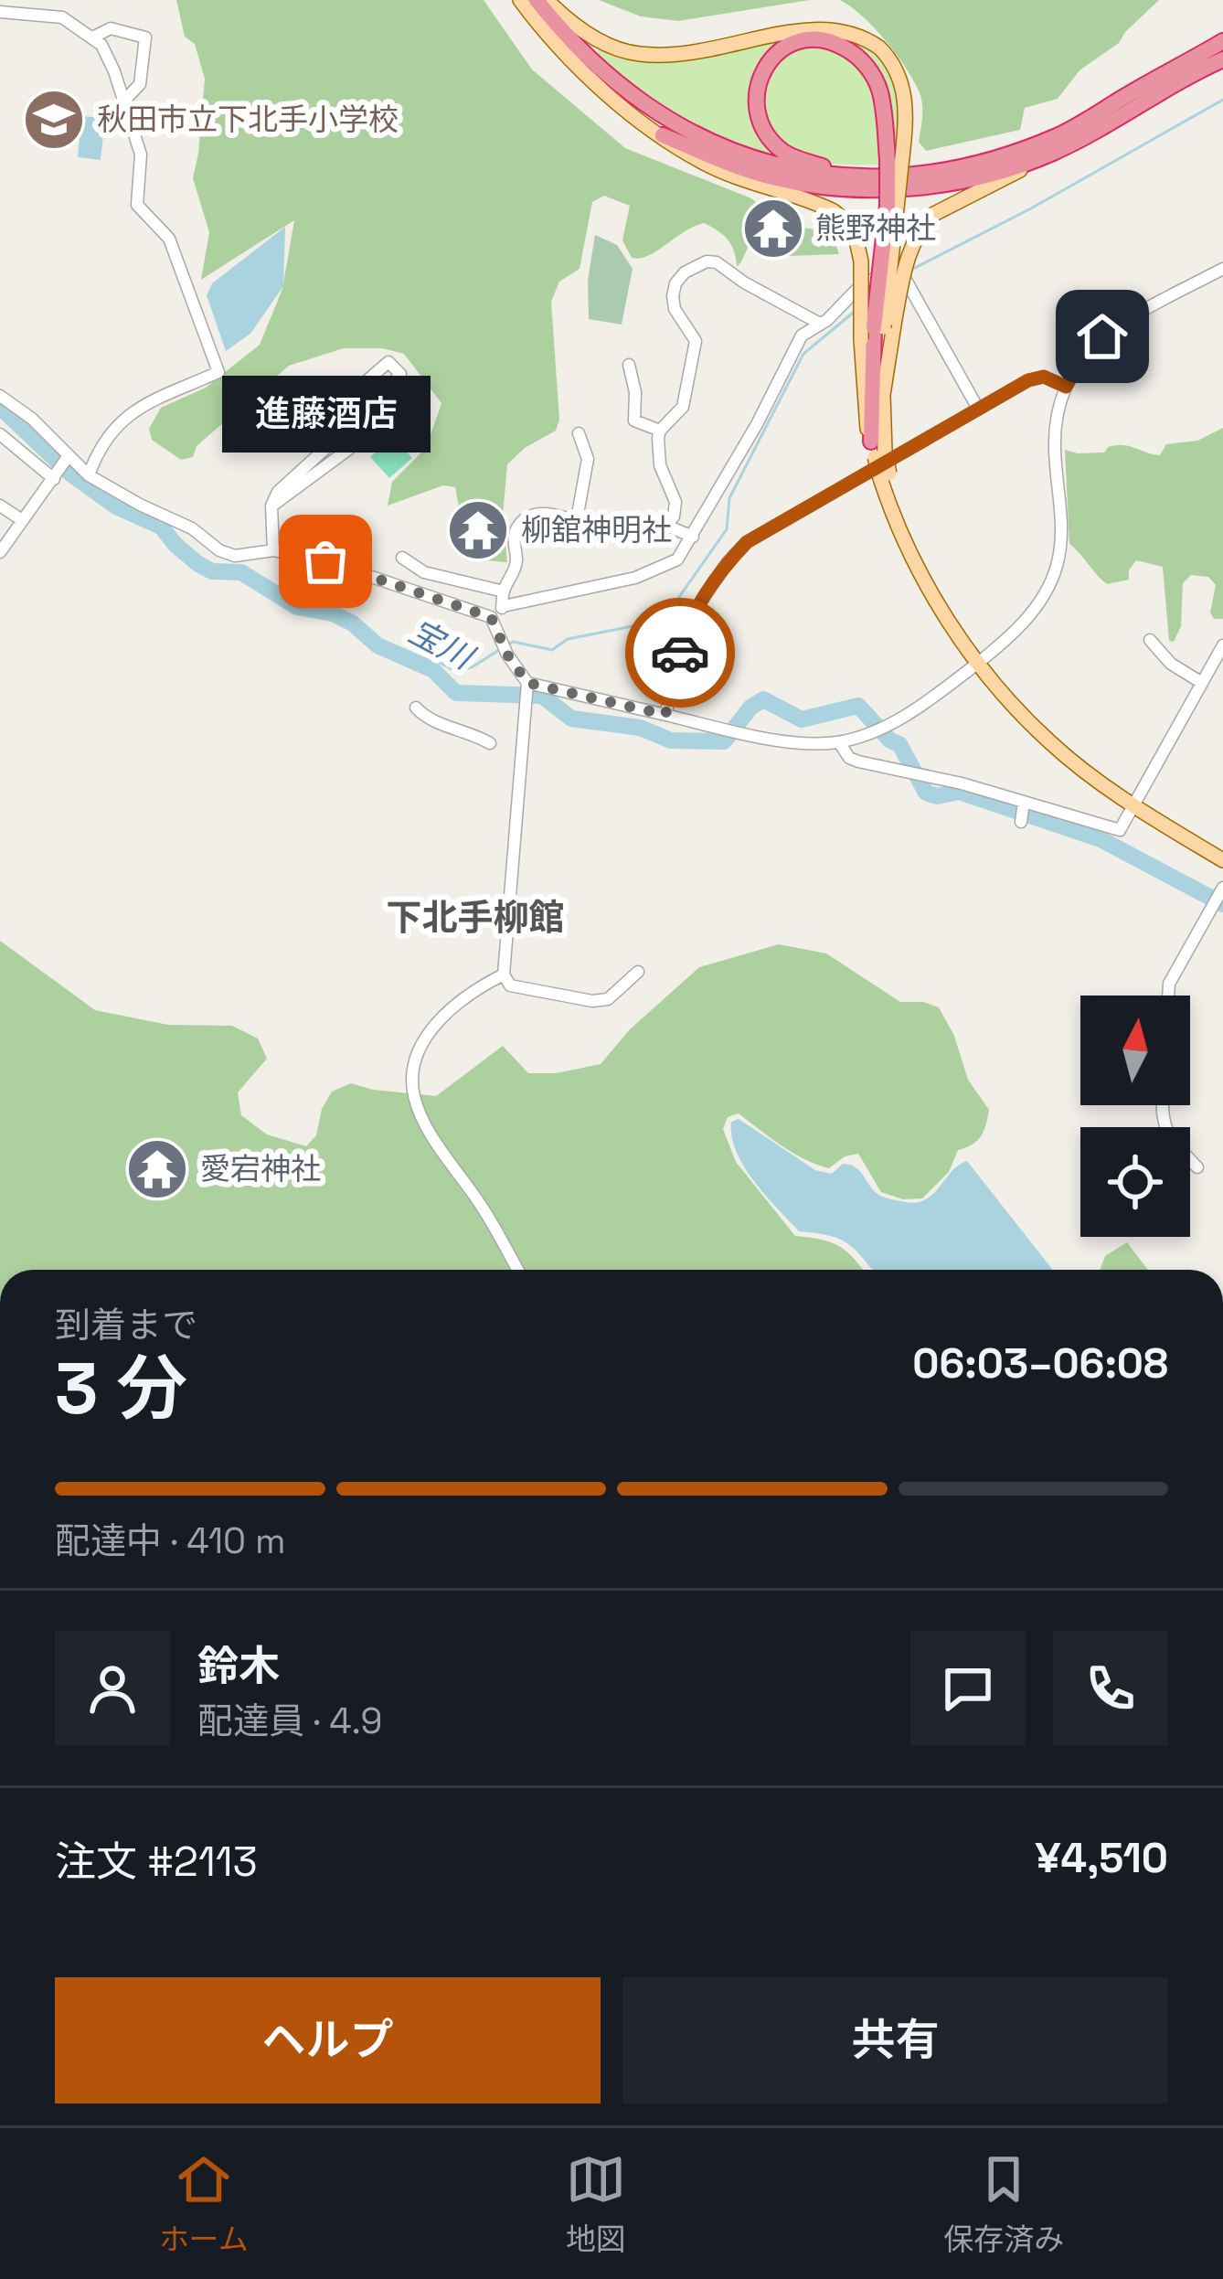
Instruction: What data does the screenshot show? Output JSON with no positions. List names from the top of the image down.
{
  "districts": ["下北手柳館"],
  "water": ["宝川"],
  "places": {
    "school or university": ["秋田市立下北手小学校"],
    "temple": ["熊野神社", "柳舘神明社", "愛宕神社"],
    "other": ["進藤酒店"]
  },
  "north": "top",
  "page": {
    "bubble": "進藤酒店",
    "heading": ["3 分", "到着まで", "06:03–06:08"],
    "panel": [
      "鈴木",
      "配達員 · 4.9",
      "注文 #2113",
      "¥4,510"
    ],
    "bar": "配達中 · 410 m",
    "buttons": ["ヘルプ", "共有"],
    "tabs": ["ホーム", "地図", "保存済み"]
  }
}
